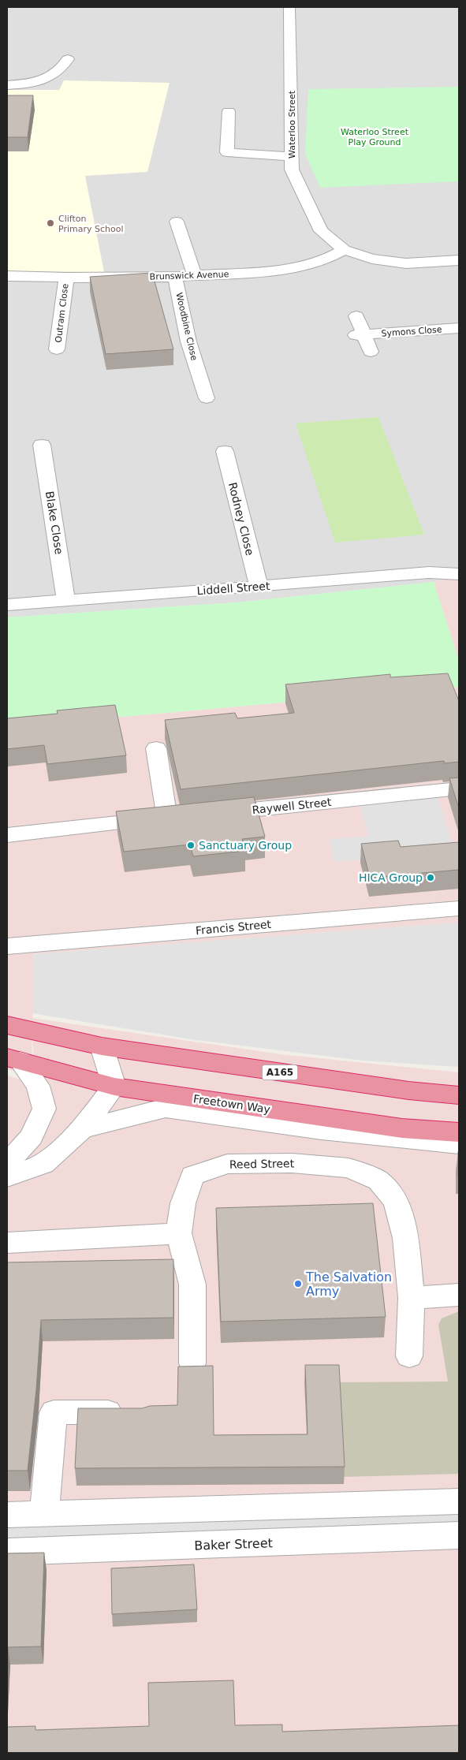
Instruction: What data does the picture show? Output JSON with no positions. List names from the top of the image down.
{
  "streets": {
    "highway": ["A165", "Freetown Way"],
    "street": [
      "Waterloo Street",
      "Brunswick Avenue",
      "Outram Close",
      "Woodbine Close",
      "Symons Close",
      "Rodney Close",
      "Blake Close",
      "Liddell Street",
      "Raywell Street",
      "Francis Street",
      "Reed Street",
      "Baker Street"
    ]
  },
  "crossings": [
    ["Waterloo Street", "Brunswick Avenue"],
    ["Brunswick Avenue", "Outram Close"],
    ["Brunswick Avenue", "Woodbine Close"],
    ["Rodney Close", "Liddell Street"],
    ["Blake Close", "Liddell Street"]
  ],
  "parks": ["Waterloo Street Play Ground"],
  "places": [
    "Clifton Primary School",
    "Sanctuary Group",
    "HICA Group",
    "The Salvation Army"
  ]
}
